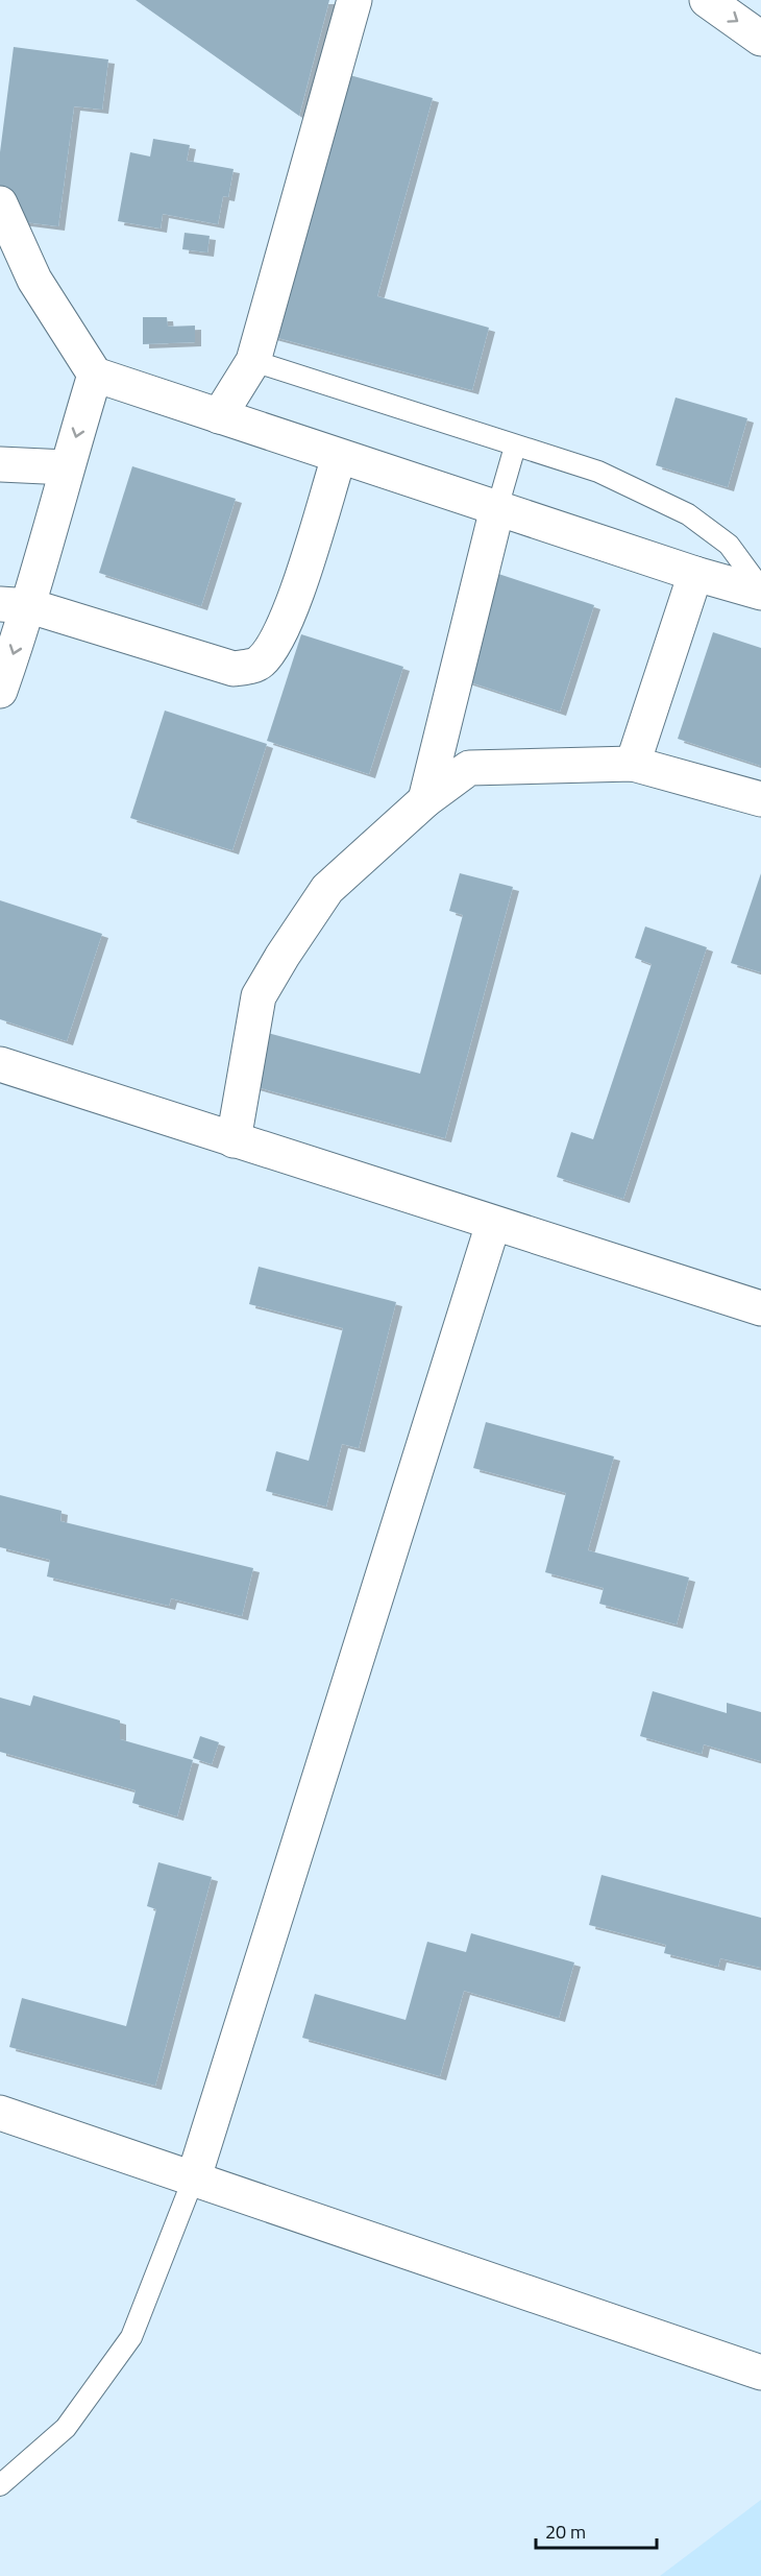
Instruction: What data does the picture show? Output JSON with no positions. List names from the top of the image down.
{
  "scale_bar": "20 m"
}
